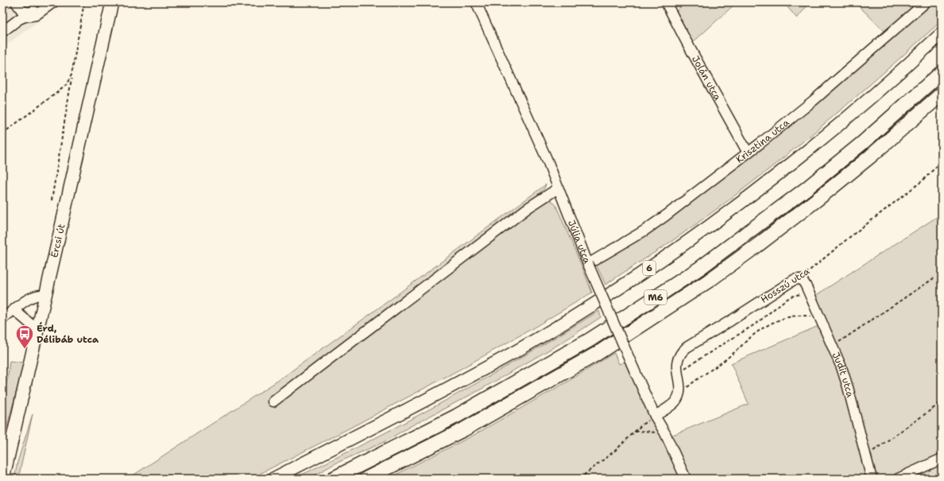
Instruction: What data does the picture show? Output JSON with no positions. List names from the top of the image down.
{
  "streets": {
    "highway": ["M6"],
    "main road": ["Ercsi út", "6"],
    "street": [
      "Jolán utca",
      "Krisztina utca",
      "Júlia utca",
      "Hosszú utca",
      "Judit utca"
    ]
  },
  "crossings": [
    ["Jolán utca", "Krisztina utca"],
    ["Krisztina utca", "Júlia utca"],
    ["Hosszú utca", "Judit utca"]
  ],
  "places": {
    "bus stop": ["Érd, Délibáb utca"]
  }
}
